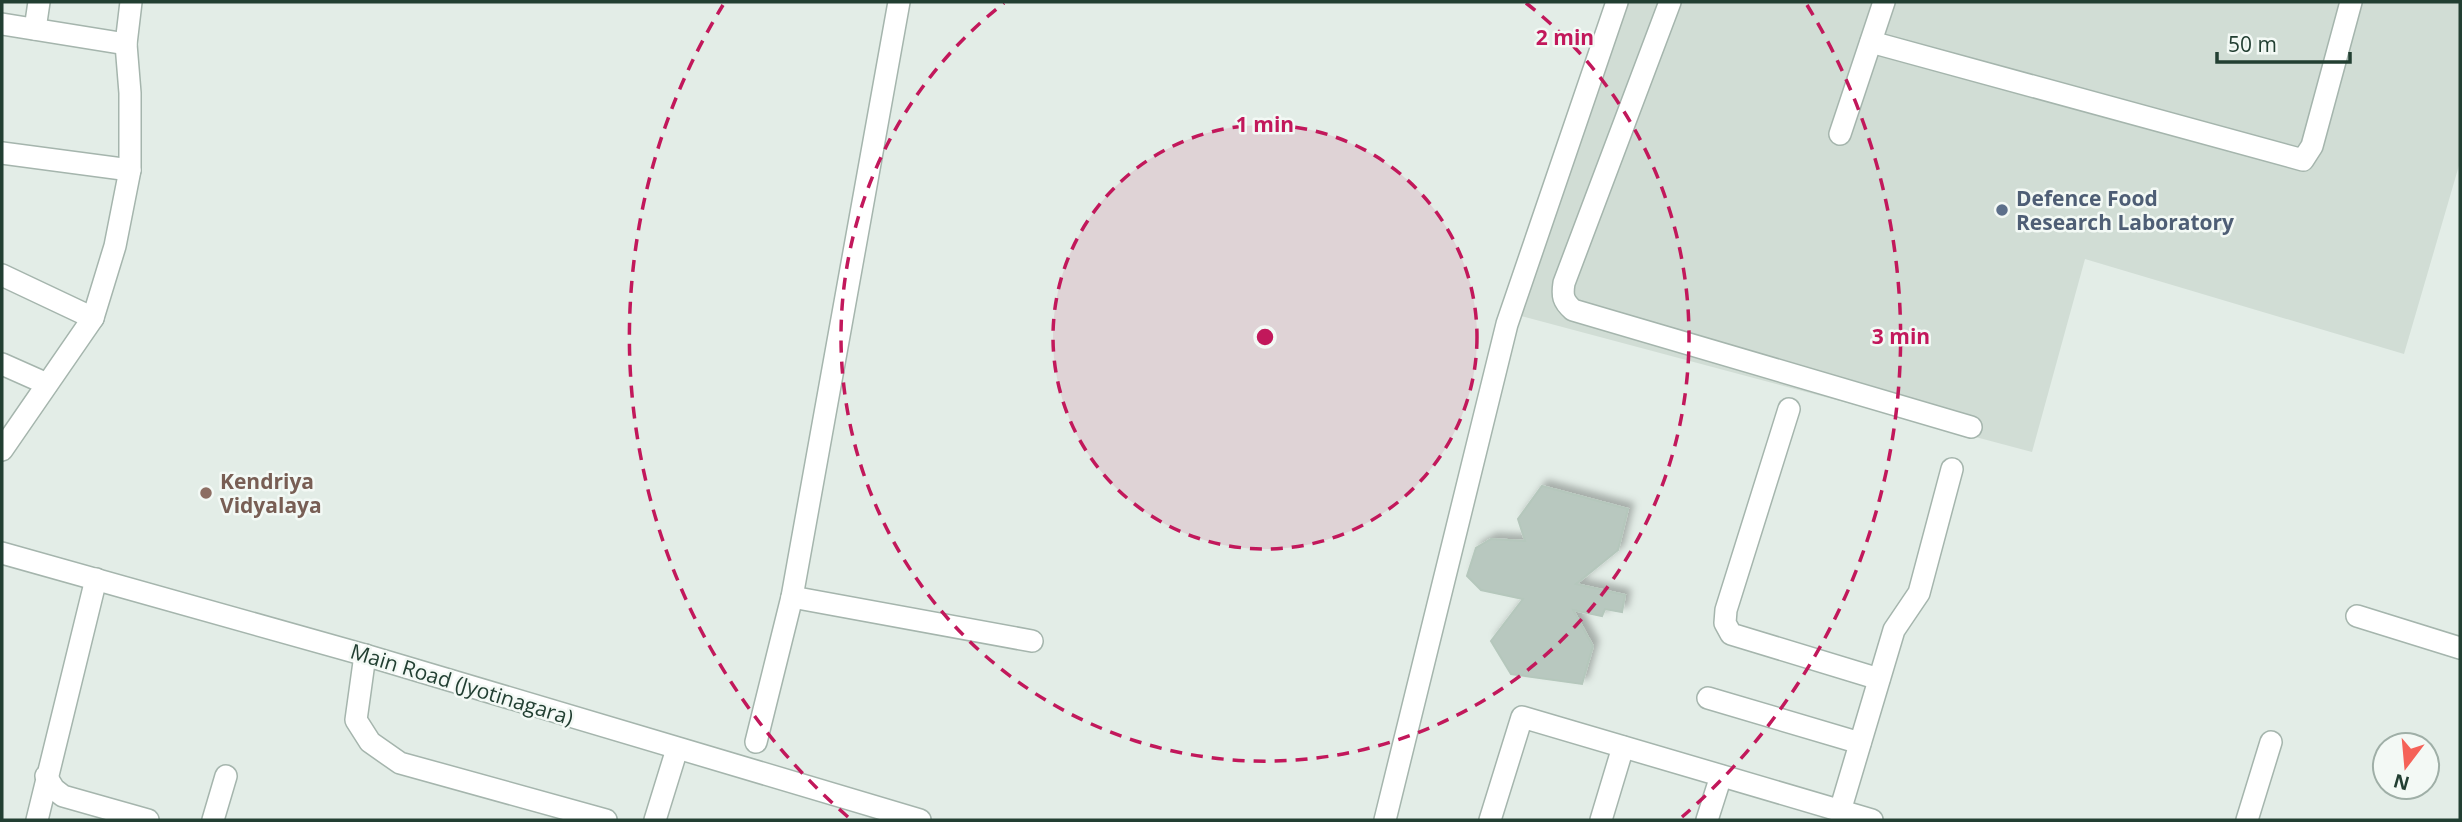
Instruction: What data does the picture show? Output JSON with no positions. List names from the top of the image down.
{
  "streets": {
    "street": ["Main Road (Jyotinagara)"]
  },
  "places": ["Defence Food Research Laboratory", "Kendriya Vidyalaya"],
  "scale_bar": "50 m",
  "north": "bottom",
  "rings": ["2 min", "1 min", "3 min"]
}
